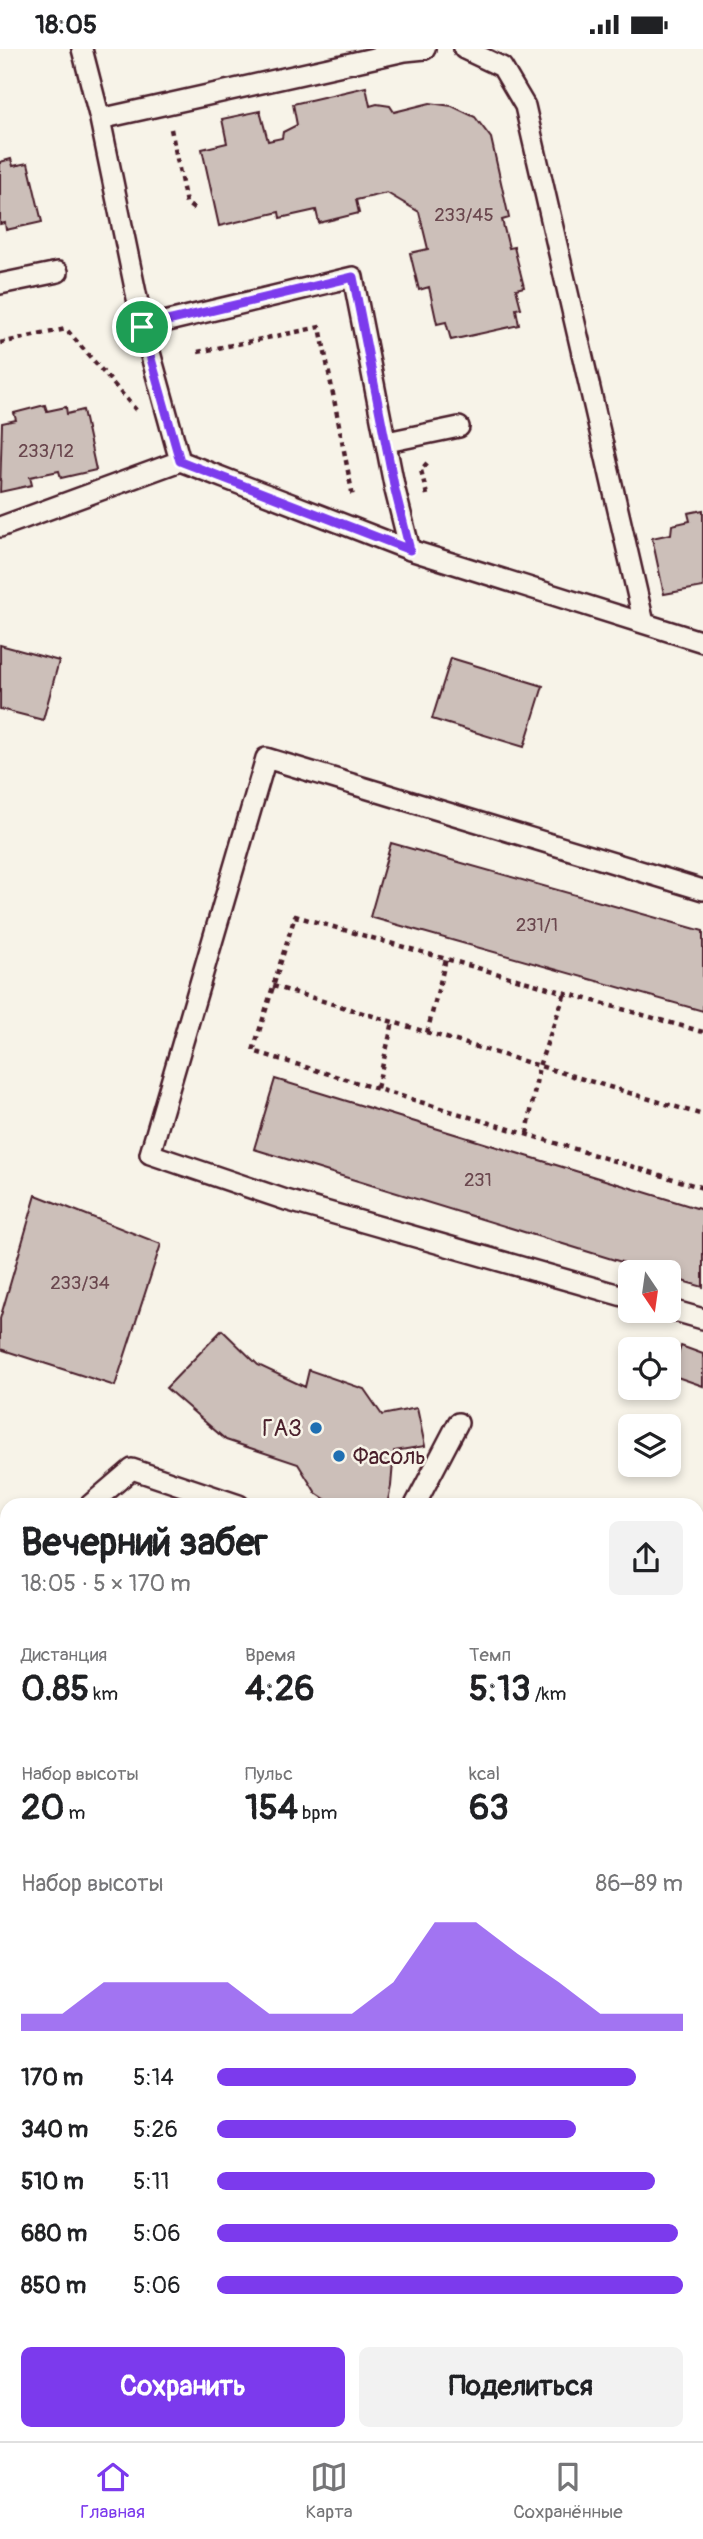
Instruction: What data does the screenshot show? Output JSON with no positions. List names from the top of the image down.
{
  "places": ["ГАЗ", "Фасоль"],
  "house_numbers": [
    "233/45",
    "233/12",
    "231/1",
    "231",
    "233/34"
  ],
  "north": "bottom",
  "page": {
    "status": "18:05",
    "heading": ["Вечерний забег", "18:05 · 5 × 170 m"],
    "stats": [
      ["Дистанция", "0.85 km"],
      ["Время", "4:26"],
      ["Темп", "5:13 /km"],
      ["Набор высоты", "20 m"],
      ["Пульс", "154 bpm"],
      ["kcal", "63"]
    ],
    "chart": ["Набор высоты", "86–89 m"],
    "list": [
      {
        "name": "170 m",
        "note": "5:14"
      },
      {
        "name": "340 m",
        "note": "5:26"
      },
      {
        "name": "510 m",
        "note": "5:11"
      },
      {
        "name": "680 m",
        "note": "5:06"
      },
      {
        "name": "850 m",
        "note": "5:06"
      }
    ],
    "buttons": ["Сохранить", "Поделиться"],
    "tabs": ["Главная", "Карта", "Сохранённые"]
  }
}
